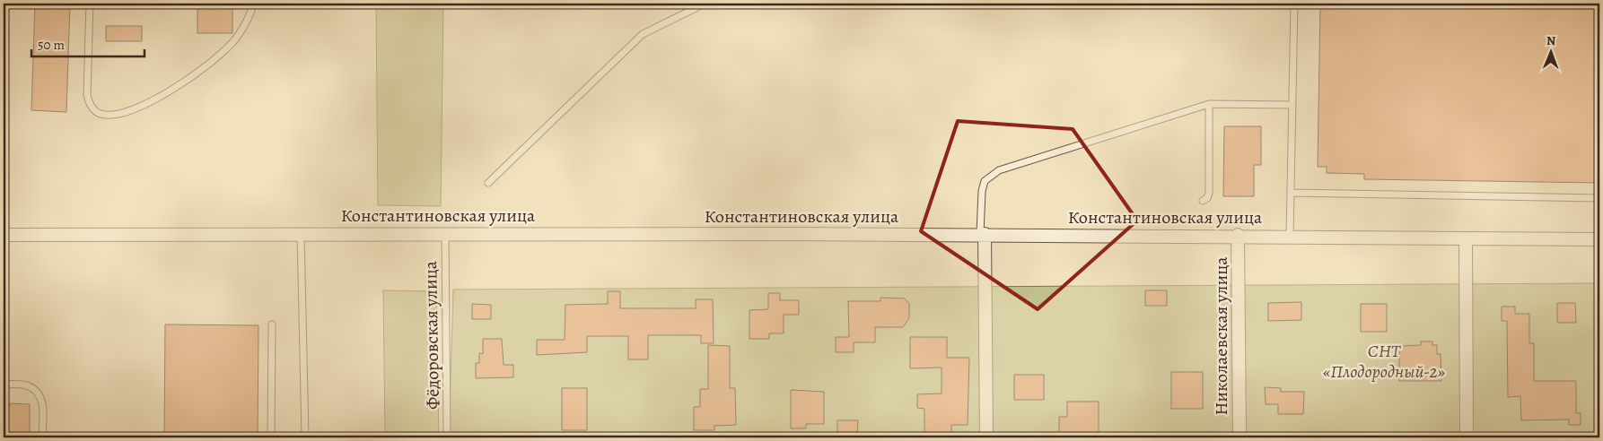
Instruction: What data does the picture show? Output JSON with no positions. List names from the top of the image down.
{
  "streets": {
    "street": ["Константиновская улица", "Николаевская улица"],
    "lane": ["Фёдоровская улица"]
  },
  "crossings": [
    ["Константиновская улица", "Фёдоровская улица"],
    ["Константиновская улица", "Николаевская улица"]
  ],
  "parks": ["СНТ «Плодородный-2»"],
  "scale_bar": "50 m",
  "north": "top"
}
